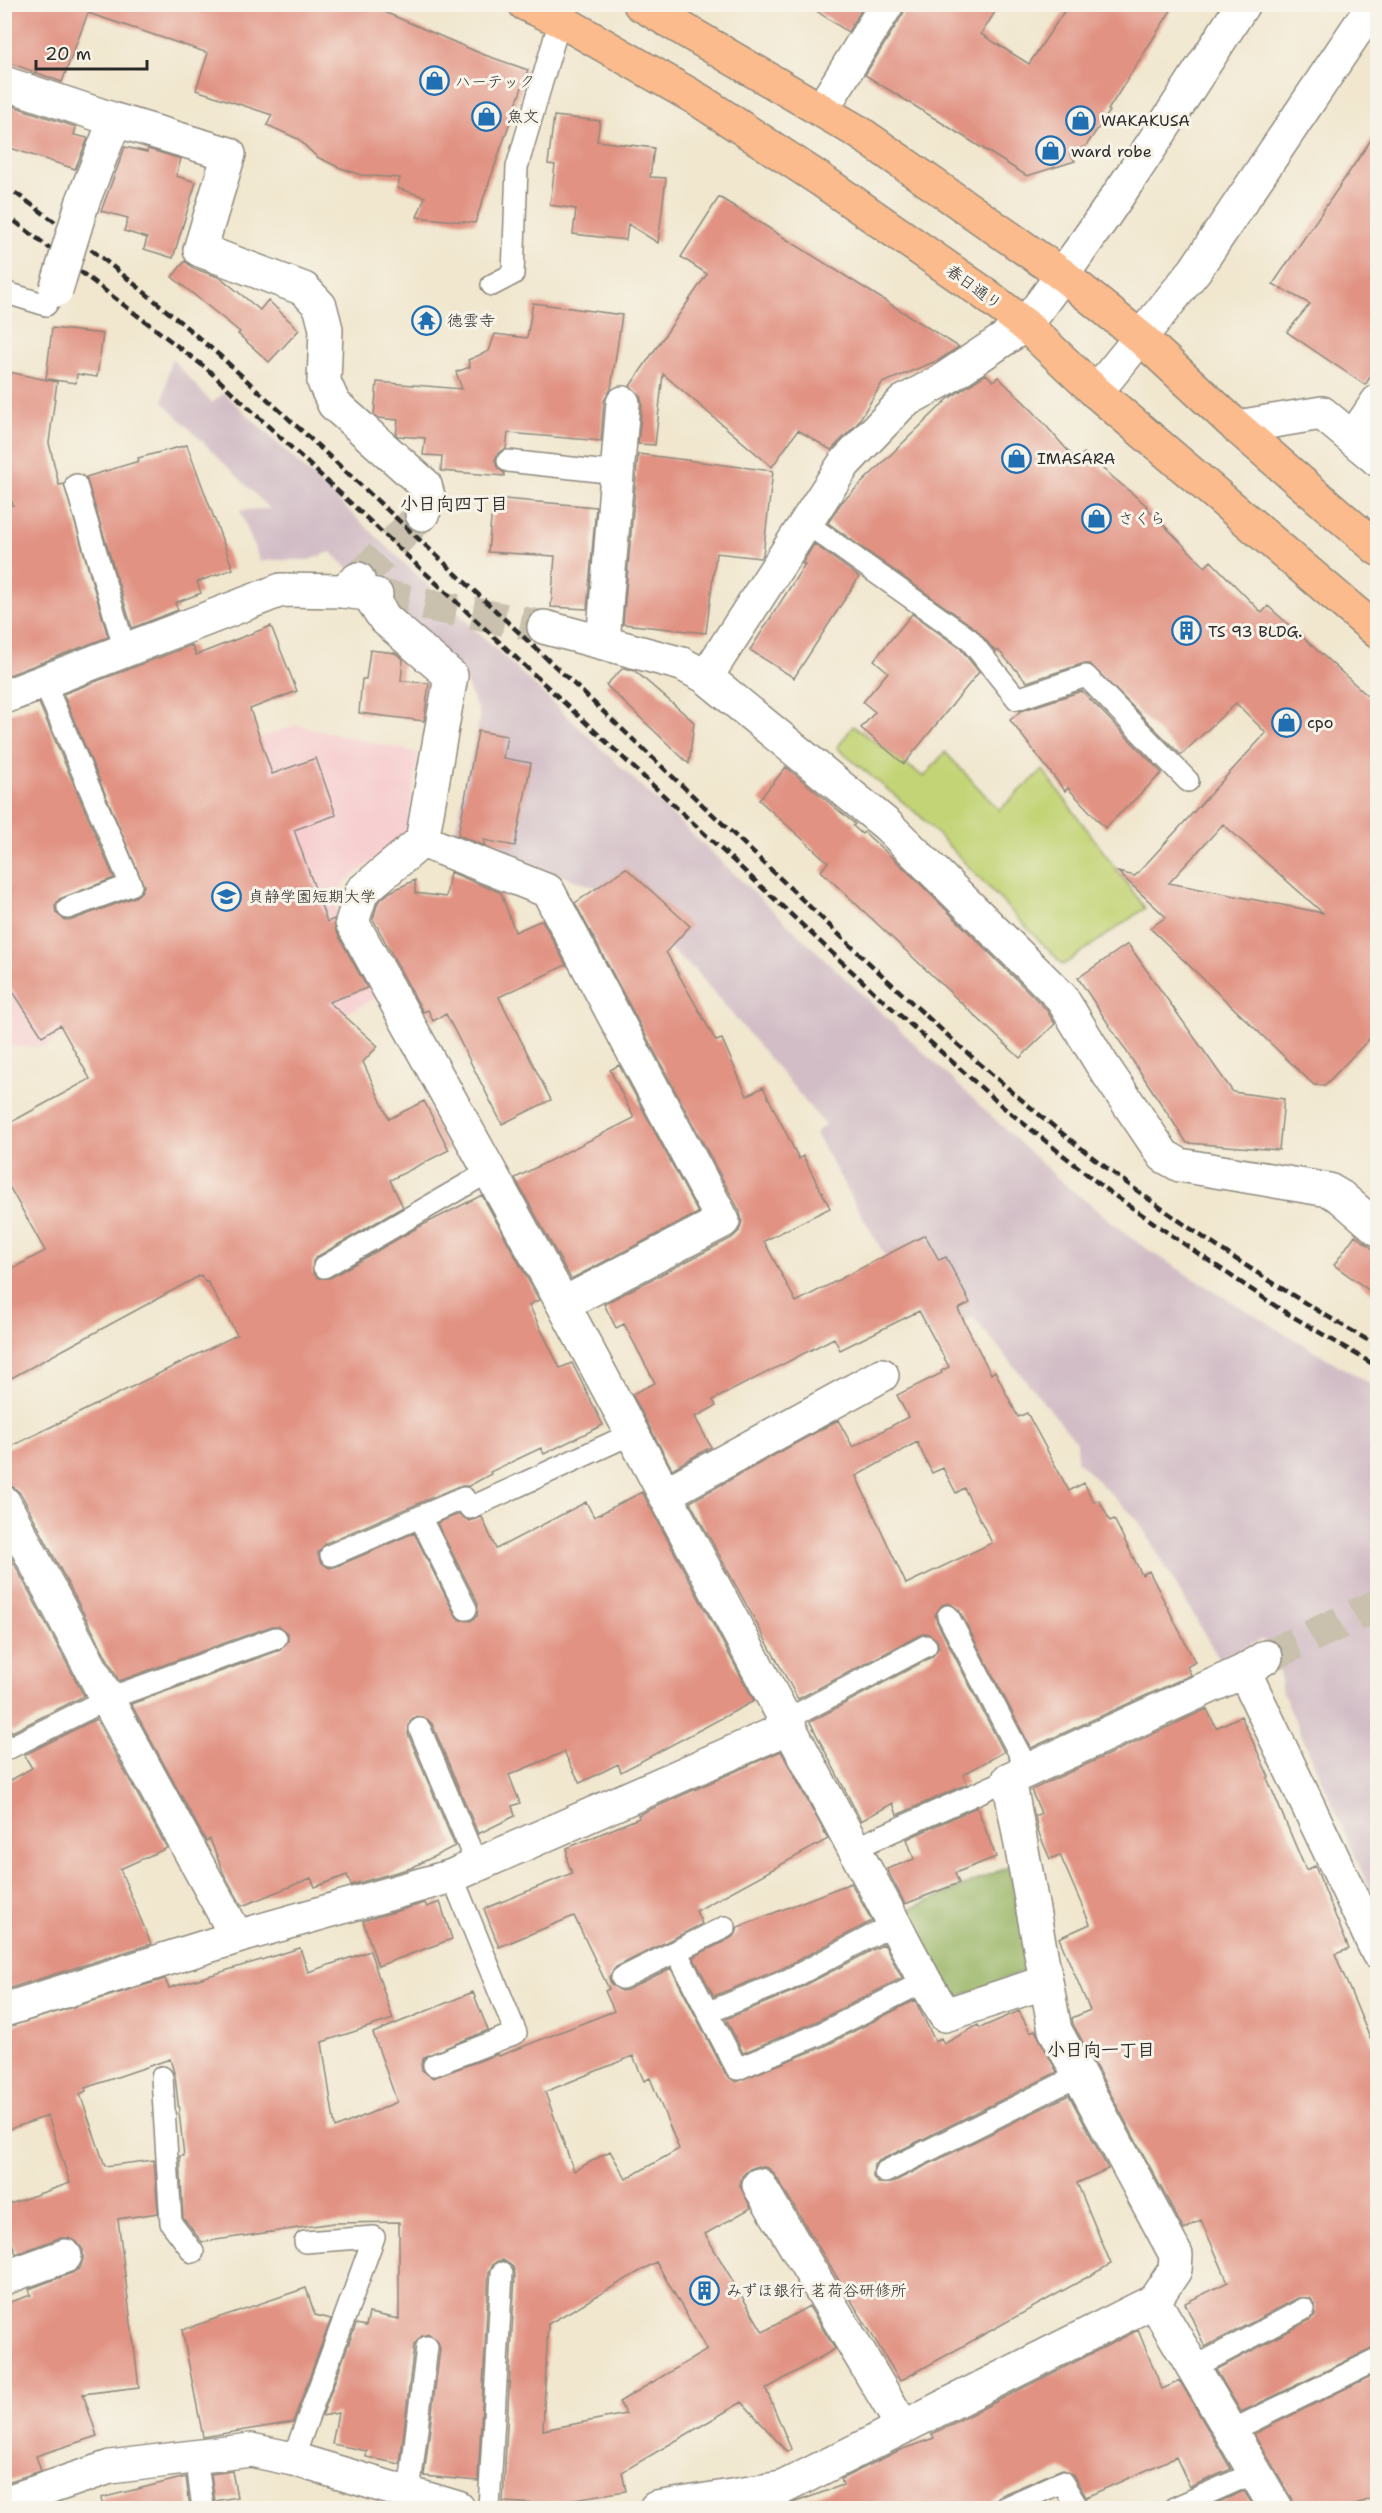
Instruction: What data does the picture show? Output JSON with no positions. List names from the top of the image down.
{
  "streets": {
    "highway": ["春日通り"]
  },
  "districts": ["小日向四丁目", "小日向一丁目"],
  "places": {
    "shop": [
      "ハーテック",
      "魚文",
      "WAKAKUSA",
      "ward robe",
      "IMASARA",
      "さくら",
      "cpo"
    ],
    "temple": ["徳雲寺"],
    "building": ["TS 93 BLDG.", "みずほ銀行 茗荷谷研修所"],
    "school or university": ["貞静学園短期大学"]
  },
  "scale_bar": "20 m"
}
